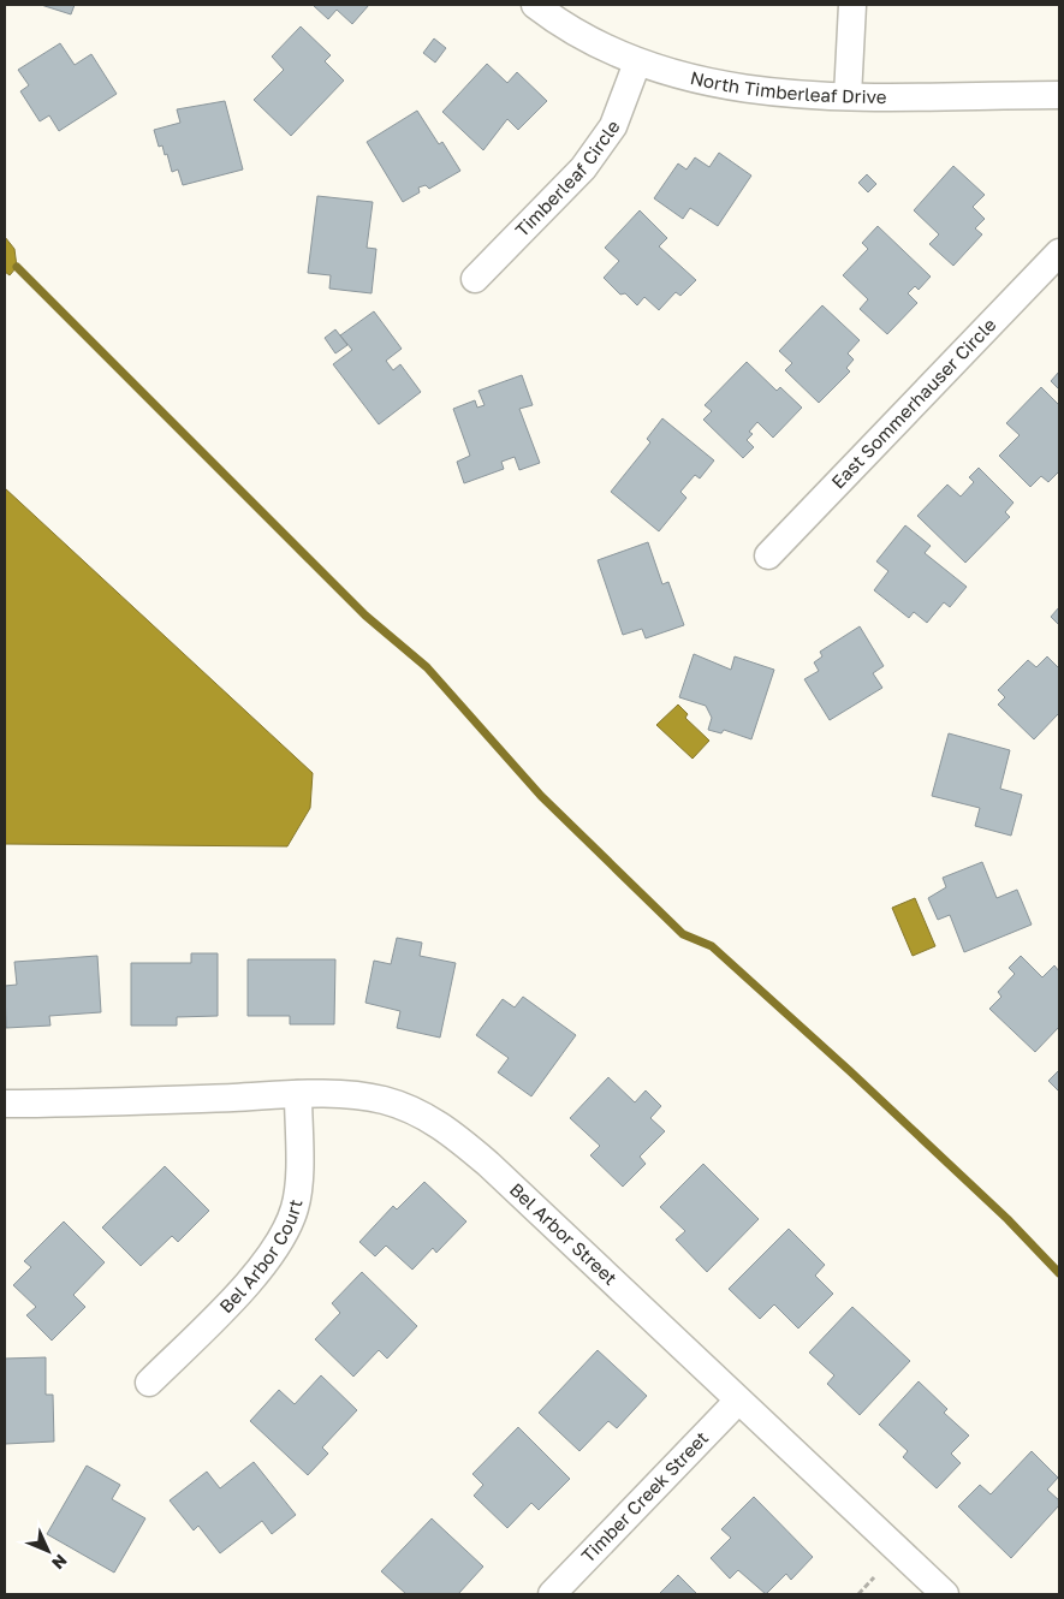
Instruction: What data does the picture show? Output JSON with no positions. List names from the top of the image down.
{
  "streets": {
    "street": [
      "North Timberleaf Drive",
      "Timberleaf Circle",
      "East Sommerhauser Circle",
      "Bel Arbor Street",
      "Bel Arbor Court",
      "Timber Creek Street"
    ]
  },
  "crossings": [
    ["North Timberleaf Drive", "Timberleaf Circle"],
    ["Bel Arbor Street", "Bel Arbor Court"],
    ["Bel Arbor Street", "Timber Creek Street"]
  ],
  "north": "bottom right"
}
